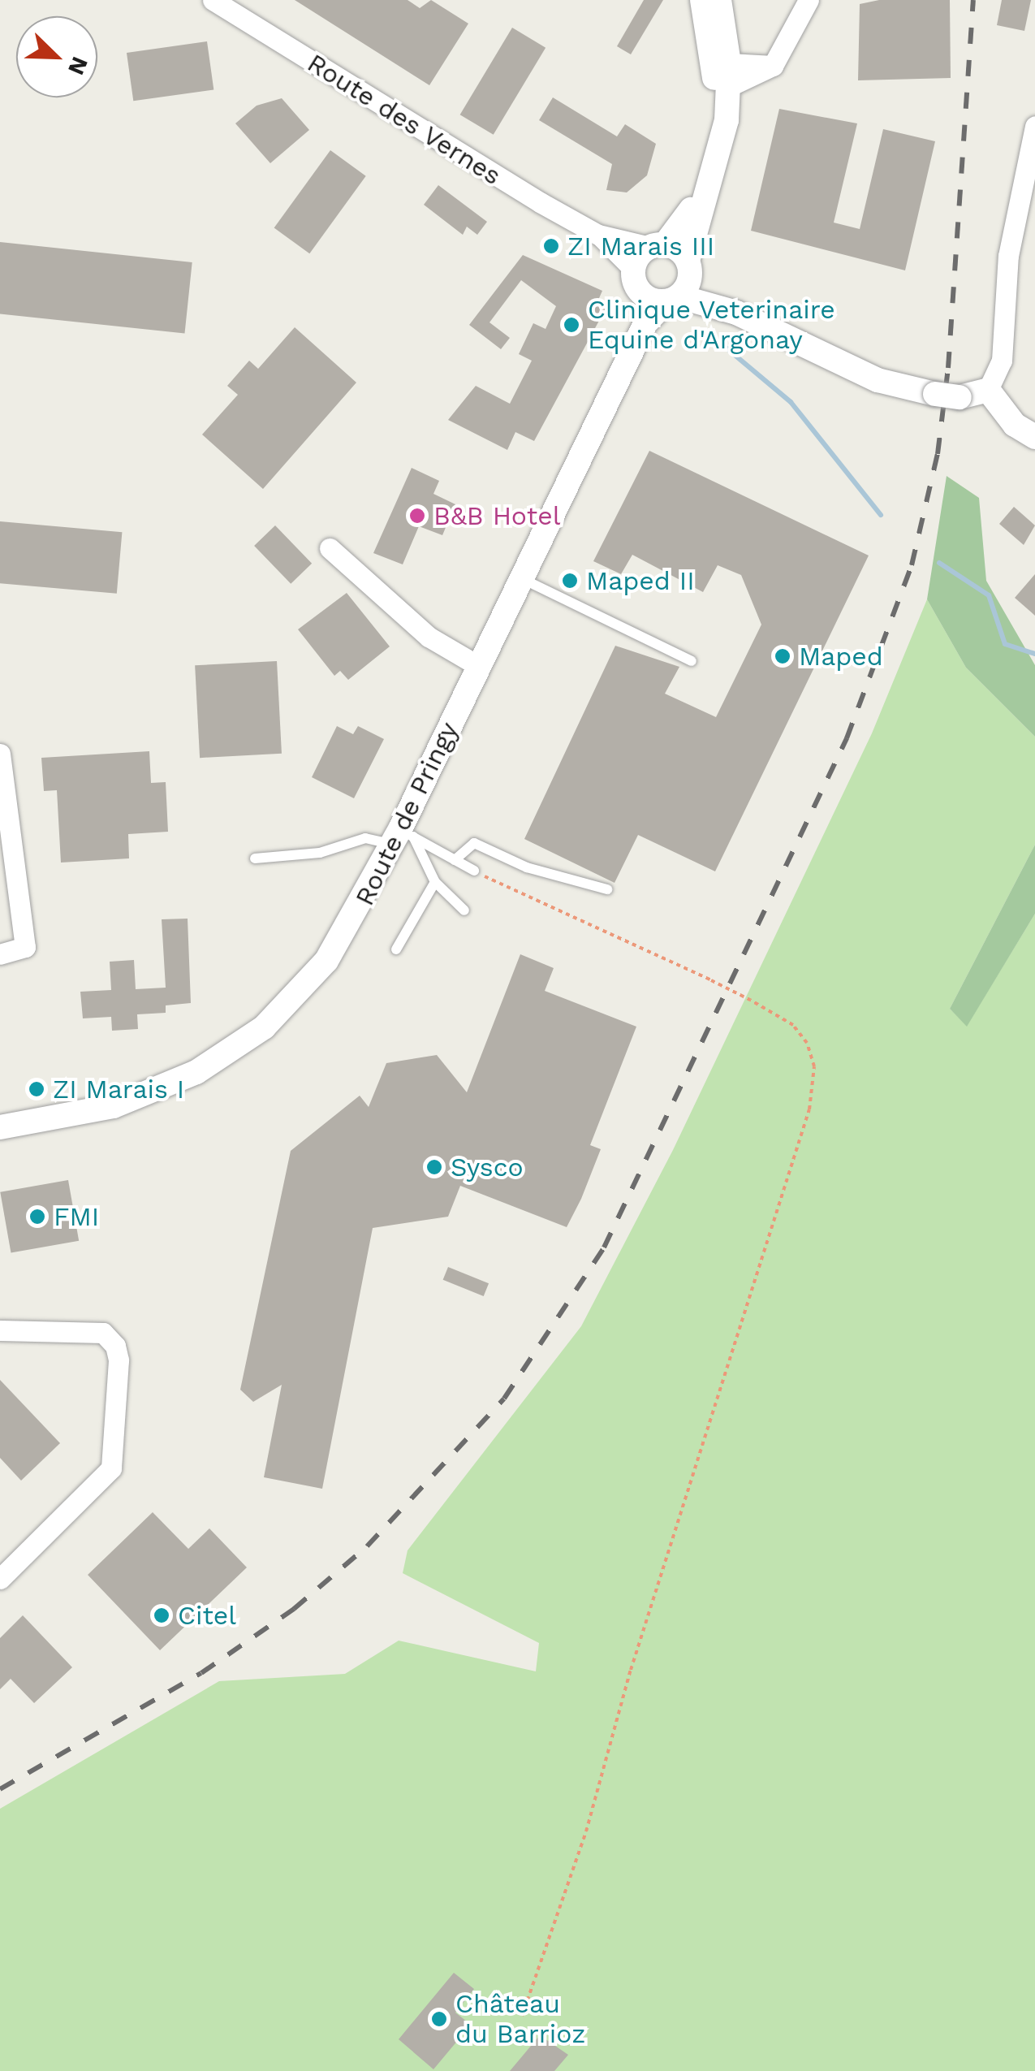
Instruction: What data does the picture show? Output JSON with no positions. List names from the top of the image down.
{
  "streets": {
    "street": ["Route des Vernes", "Route de Pringy"]
  },
  "places": [
    "ZI Marais III",
    "Clinique Veterinaire Equine d'Argonay",
    "B&B Hotel",
    "Maped II",
    "Maped",
    "ZI Marais I",
    "Sysco",
    "FMI",
    "Citel",
    "Château du Barrioz"
  ],
  "north": "bottom right"
}
